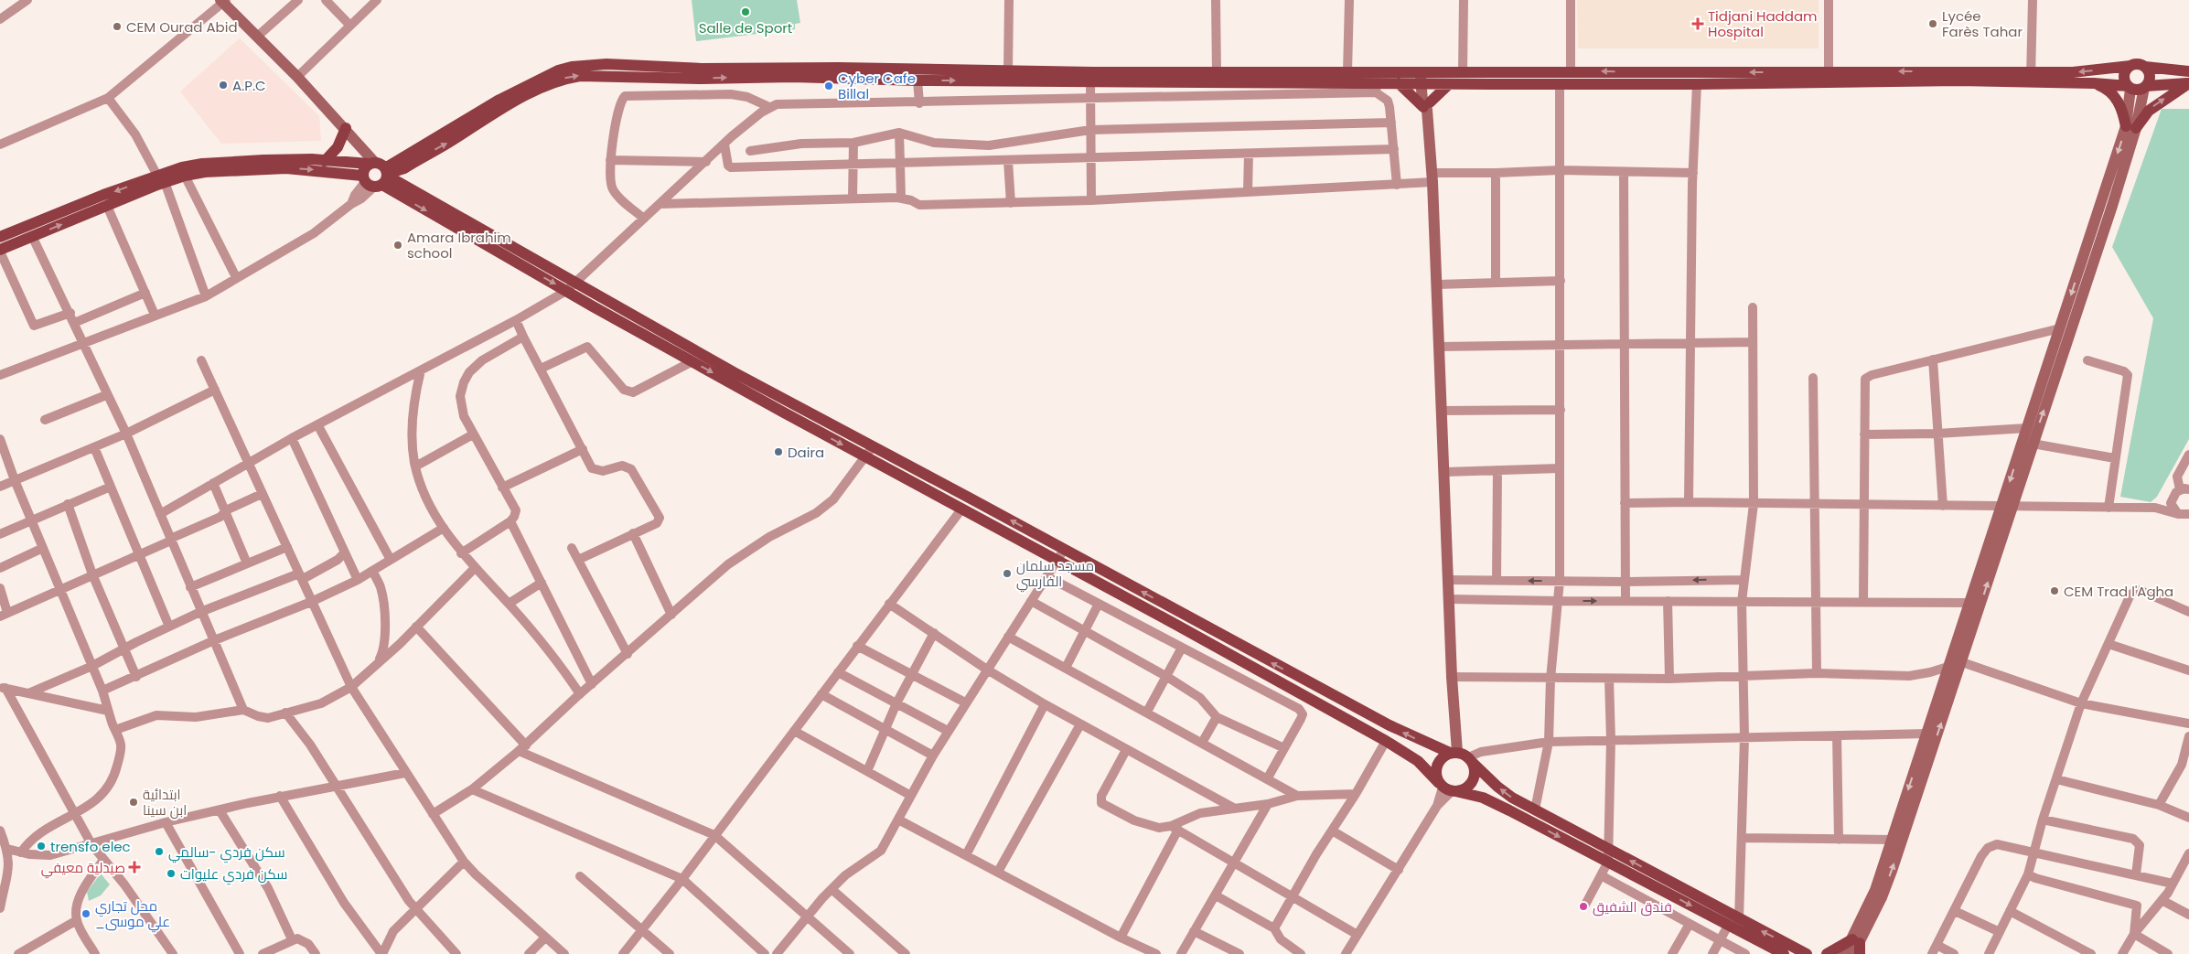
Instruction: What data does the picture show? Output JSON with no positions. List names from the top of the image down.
{
  "places": {
    "other": [
      "Salle de Sport",
      "Lycée Farès Tahar",
      "CEM Ourad Abid",
      "A.P.C",
      "Cyber Cafe Billal",
      "Amara Ibrahim school",
      "Daira",
      "مسجد سلمان الفارسي",
      "CEM Trad l'Agha",
      "ابتدائية ابن سينا",
      "trensfo elec",
      "سكن فردي -سالمي",
      "سكن فردي عليوات",
      "فندق الشفيق",
      "محل تجاري _علي موسى"
    ],
    "health": ["Tidjani Haddam Hospital", "صيدلية معيفي"]
  }
}
